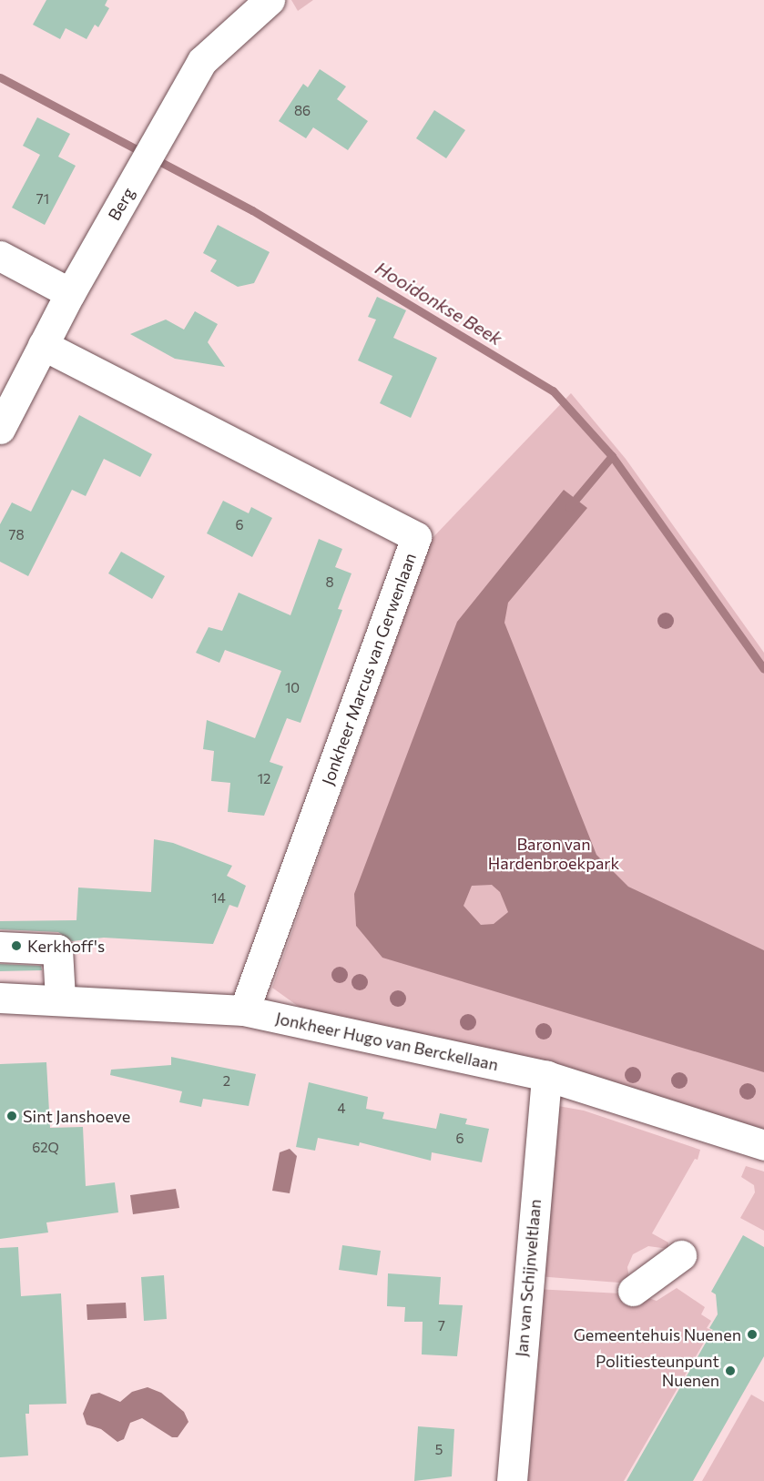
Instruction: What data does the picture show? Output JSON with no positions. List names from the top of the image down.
{
  "streets": {
    "street": [
      "Berg",
      "Jonkheer Marcus van Gerwenlaan",
      "Jonkheer Hugo van Berckellaan",
      "Jan van Schijnveltlaan"
    ]
  },
  "crossings": [
    ["Berg", "Jonkheer Marcus van Gerwenlaan"],
    ["Jonkheer Marcus van Gerwenlaan", "Jonkheer Hugo van Berckellaan"],
    ["Jonkheer Hugo van Berckellaan", "Jan van Schijnveltlaan"]
  ],
  "water": ["Hooidonkse Beek"],
  "parks": ["Baron van Hardenbroekpark"],
  "places": [
    "Kerkhoff's",
    "Sint Janshoeve",
    "Gemeentehuis Nuenen",
    "Politiesteunpunt Nuenen"
  ],
  "house_numbers": [
    "86",
    "71",
    "6",
    "78",
    "8",
    "10",
    "12",
    "14",
    "2",
    "4",
    "6",
    "62Q",
    "7",
    "5"
  ]
}
